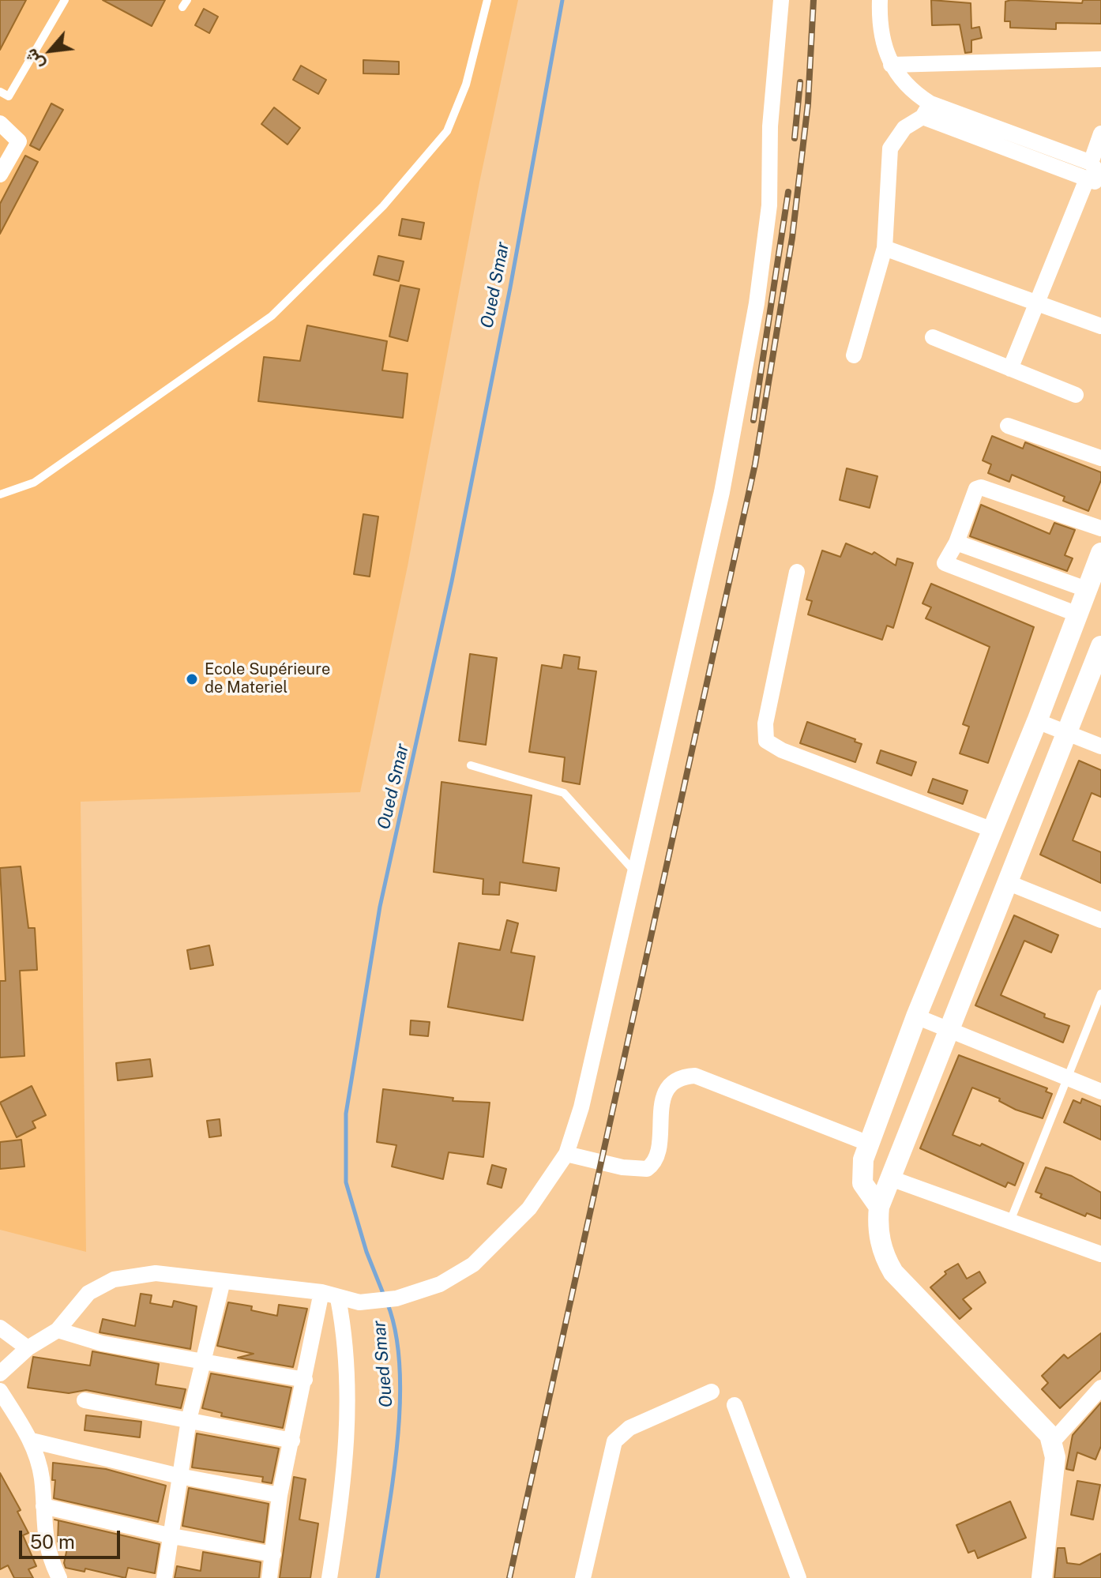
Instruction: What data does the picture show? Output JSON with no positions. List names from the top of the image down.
{
  "water": ["Oued Smar"],
  "places": ["Ecole Supérieure de Materiel"],
  "scale_bar": "50 m",
  "north": "bottom left"
}
